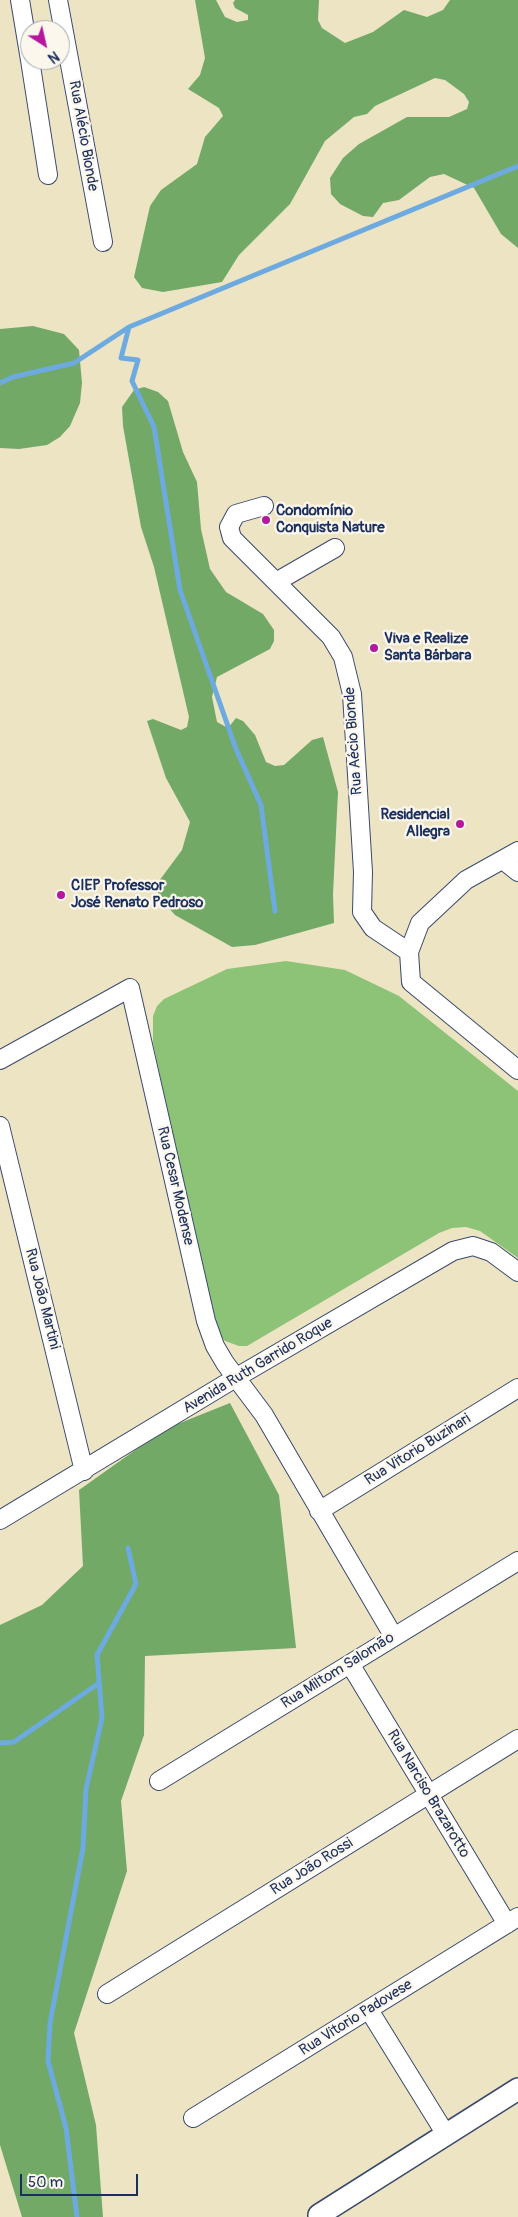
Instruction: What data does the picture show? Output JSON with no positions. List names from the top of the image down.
{
  "streets": {
    "street": [
      "Rua Alécio Bionde",
      "Rua Aécio Bionde",
      "Rua Cesar Modense",
      "Rua João Martini",
      "Avenida Ruth Garrido Roque",
      "Rua Vitorio Buzinari",
      "Rua Miltom Salomão",
      "Rua Narciso Brazarotto",
      "Rua João Rossi",
      "Rua Vitorio Padovese"
    ]
  },
  "crossings": [
    ["Rua Cesar Modense", "Avenida Ruth Garrido Roque"],
    ["Rua Cesar Modense", "Rua Vitorio Buzinari"],
    ["Rua Cesar Modense", "Rua Miltom Salomão"],
    ["Rua João Martini", "Avenida Ruth Garrido Roque"],
    ["Rua Miltom Salomão", "Rua Narciso Brazarotto"],
    ["Rua Narciso Brazarotto", "Rua João Rossi"],
    ["Rua Narciso Brazarotto", "Rua Vitorio Padovese"]
  ],
  "places": [
    "Condomínio Conquista Nature",
    "Viva e Realize Santa Bárbara",
    "Residencial Allegra",
    "CIEP Professor José Renato Pedroso"
  ],
  "scale_bar": "50 m",
  "north": "bottom right"
}
